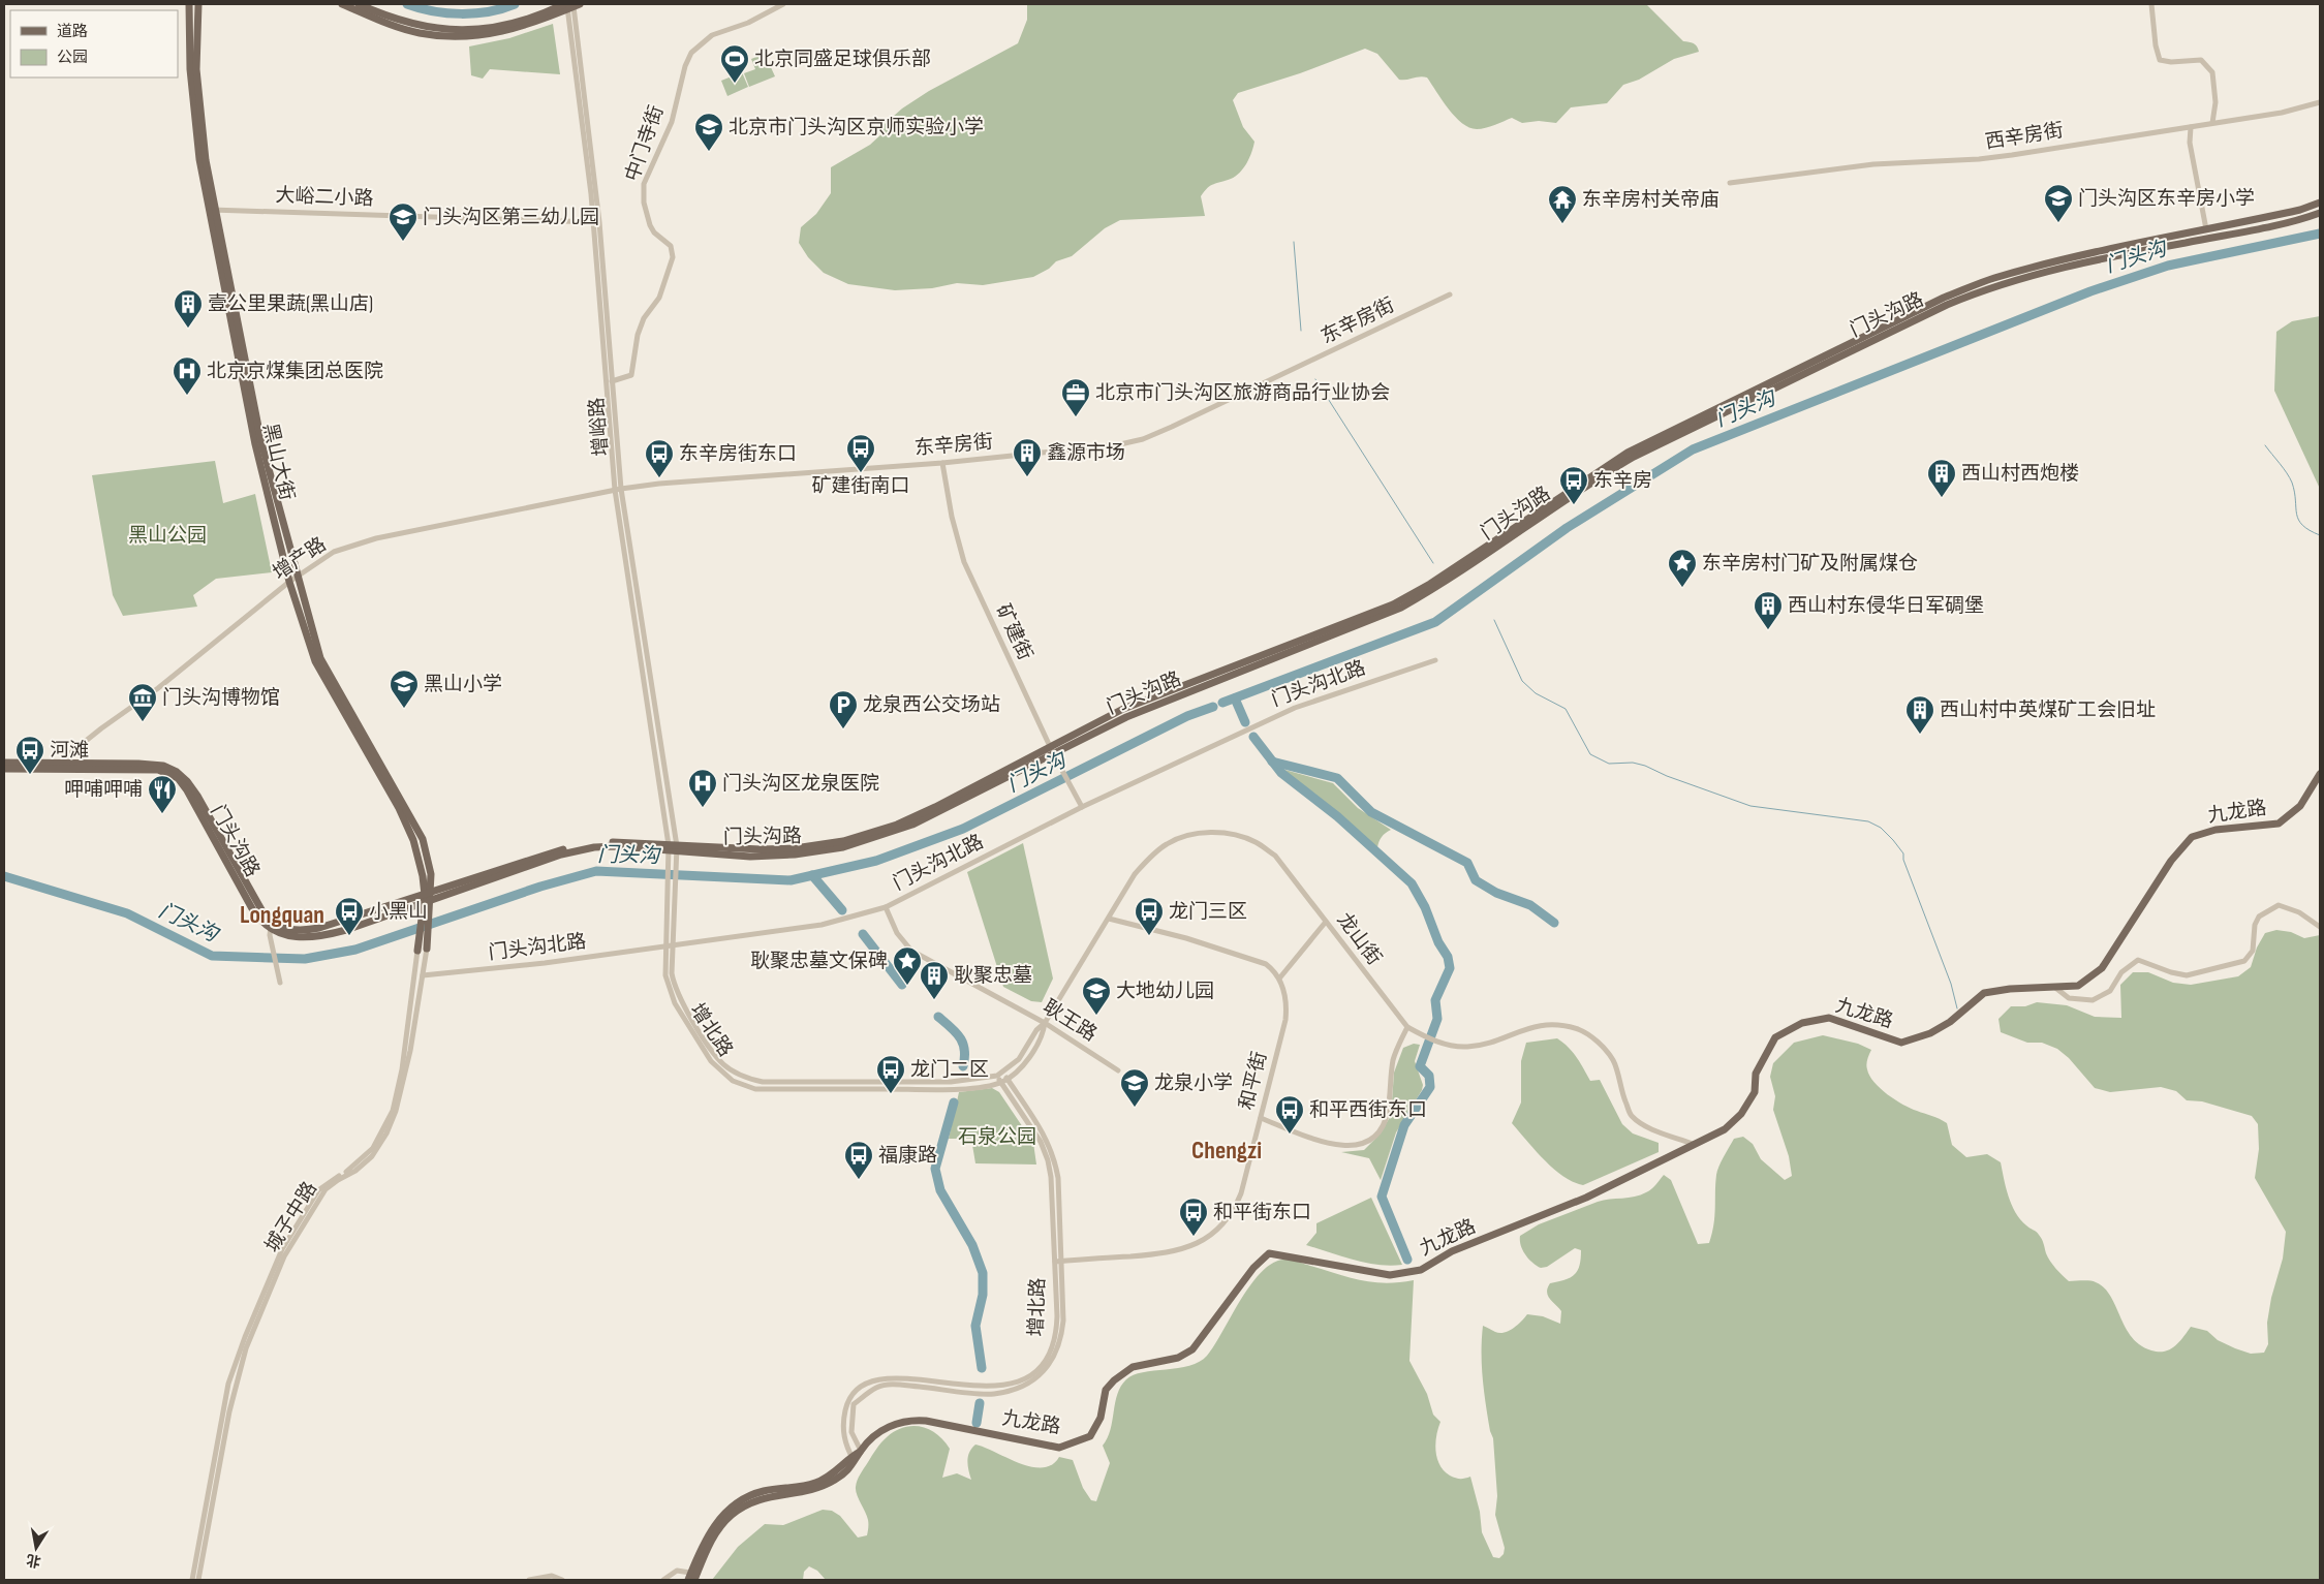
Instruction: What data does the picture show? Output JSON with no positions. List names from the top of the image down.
{
  "streets": {
    "main road": [
      "门头沟路",
      "黑山大街",
      "九龙路",
      "城子中路"
    ],
    "street": [
      "西辛房街",
      "中门寺街",
      "大峪二小路",
      "东辛房街",
      "增峪路",
      "增产路",
      "矿建街",
      "门头沟北路",
      "龙山街",
      "耿王路",
      "增北路",
      "和平街"
    ]
  },
  "crossings": [
    ["中门寺街", "增峪路"],
    ["大峪二小路", "增峪路"],
    ["大峪二小路", "黑山大街"],
    ["门头沟路", "增峪路"],
    ["门头沟路", "黑山大街"],
    ["门头沟路", "增产路"],
    ["门头沟路", "矿建街"],
    ["门头沟路", "增北路"],
    ["门头沟路", "城子中路"],
    ["东辛房街", "增峪路"],
    ["东辛房街", "增产路"],
    ["东辛房街", "矿建街"],
    ["增峪路", "增产路"],
    ["增峪路", "增北路"],
    ["黑山大街", "增产路"],
    ["黑山大街", "城子中路"],
    ["矿建街", "门头沟北路"],
    ["门头沟北路", "耿王路"],
    ["门头沟北路", "增北路"],
    ["门头沟北路", "城子中路"],
    ["九龙路", "龙山街"],
    ["九龙路", "增北路"],
    ["龙山街", "耿王路"],
    ["龙山街", "增北路"],
    ["增北路", "和平街"]
  ],
  "districts": ["Longquan", "Chengzi"],
  "water": ["门头沟"],
  "parks": ["黑山公园", "石泉公园"],
  "places": {
    "sports": ["北京同盛足球俱乐部"],
    "school or university": [
      "北京市门头沟区京师实验小学",
      "门头沟区东辛房小学",
      "门头沟区第三幼儿园",
      "黑山小学",
      "大地幼儿园",
      "龙泉小学"
    ],
    "temple": ["东辛房村关帝庙"],
    "building": [
      "壹公里果蔬(黑山店)",
      "鑫源市场",
      "西山村西炮楼",
      "西山村东侵华日军碉堡",
      "西山村中英煤矿工会旧址",
      "耿聚忠墓"
    ],
    "hospital": ["北京京煤集团总医院", "门头沟区龙泉医院"],
    "office": ["北京市门头沟区旅游商品行业协会"],
    "bus stop": [
      "矿建街南口",
      "东辛房街东口",
      "东辛房",
      "河滩",
      "小黑山",
      "龙门三区",
      "龙门二区",
      "和平西街东口",
      "福康路",
      "和平街东口"
    ],
    "place": ["东辛房村门矿及附属煤仓", "耿聚忠墓文保碑"],
    "museum": ["门头沟博物馆"],
    "parking": ["龙泉西公交场站"],
    "restaurant": ["呷哺呷哺"]
  },
  "legend": ["道路", "公园"],
  "north": "bottom"
}
